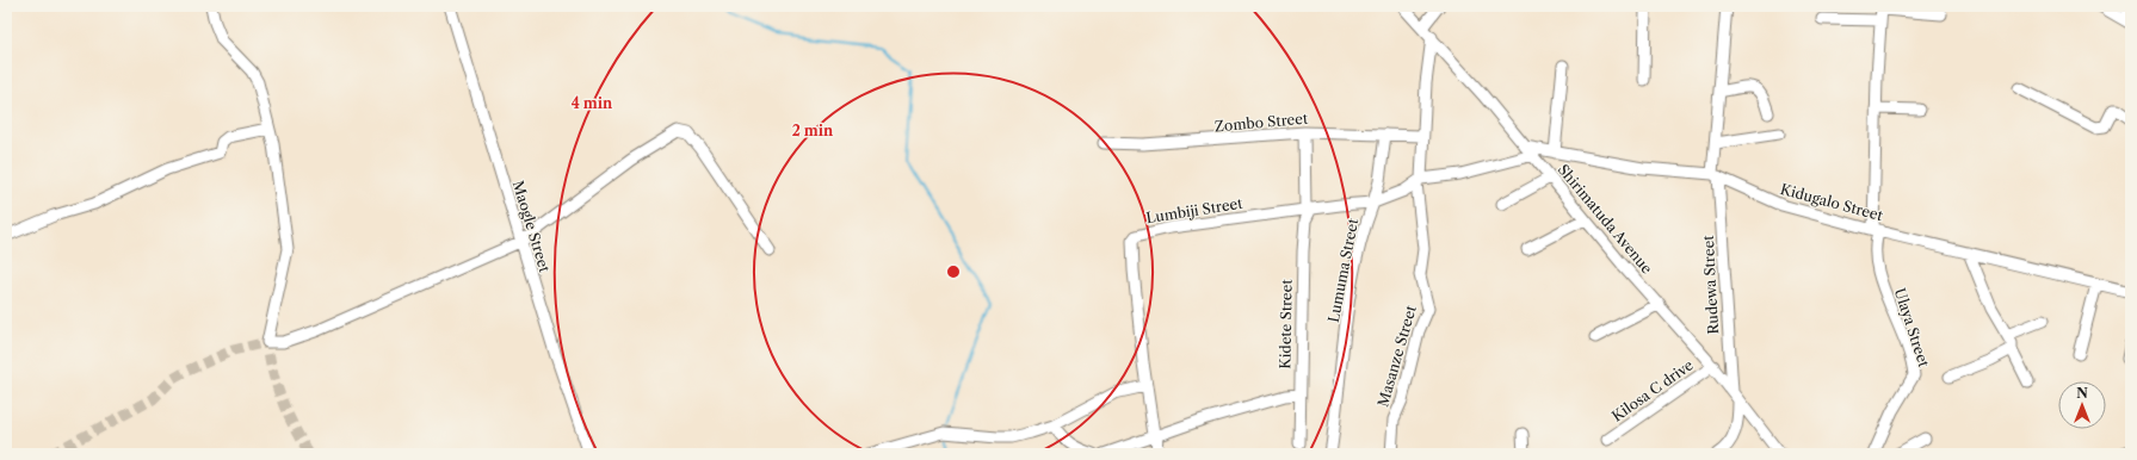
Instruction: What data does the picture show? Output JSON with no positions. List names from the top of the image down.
{
  "streets": {
    "street": [
      "Zombo Street",
      "Kidugalo Street",
      "Lumbiji Street",
      "Shirimatuda Avenue",
      "Maogle Street",
      "Lumuma Street",
      "Rudewa Street",
      "Kidete Street",
      "Ulaya Street",
      "Masanze Street",
      "Kilosa C drive"
    ]
  },
  "crossings": [
    ["Zombo Street", "Kidete Street"],
    ["Kidugalo Street", "Shirimatuda Avenue"],
    ["Kidugalo Street", "Rudewa Street"],
    ["Kidugalo Street", "Ulaya Street"],
    ["Lumbiji Street", "Lumuma Street"],
    ["Lumbiji Street", "Kidete Street"],
    ["Shirimatuda Avenue", "Rudewa Street"],
    ["Shirimatuda Avenue", "Kilosa C drive"],
    ["Lumuma Street", "Masanze Street"]
  ],
  "north": "top",
  "rings": ["4 min", "2 min"]
}
